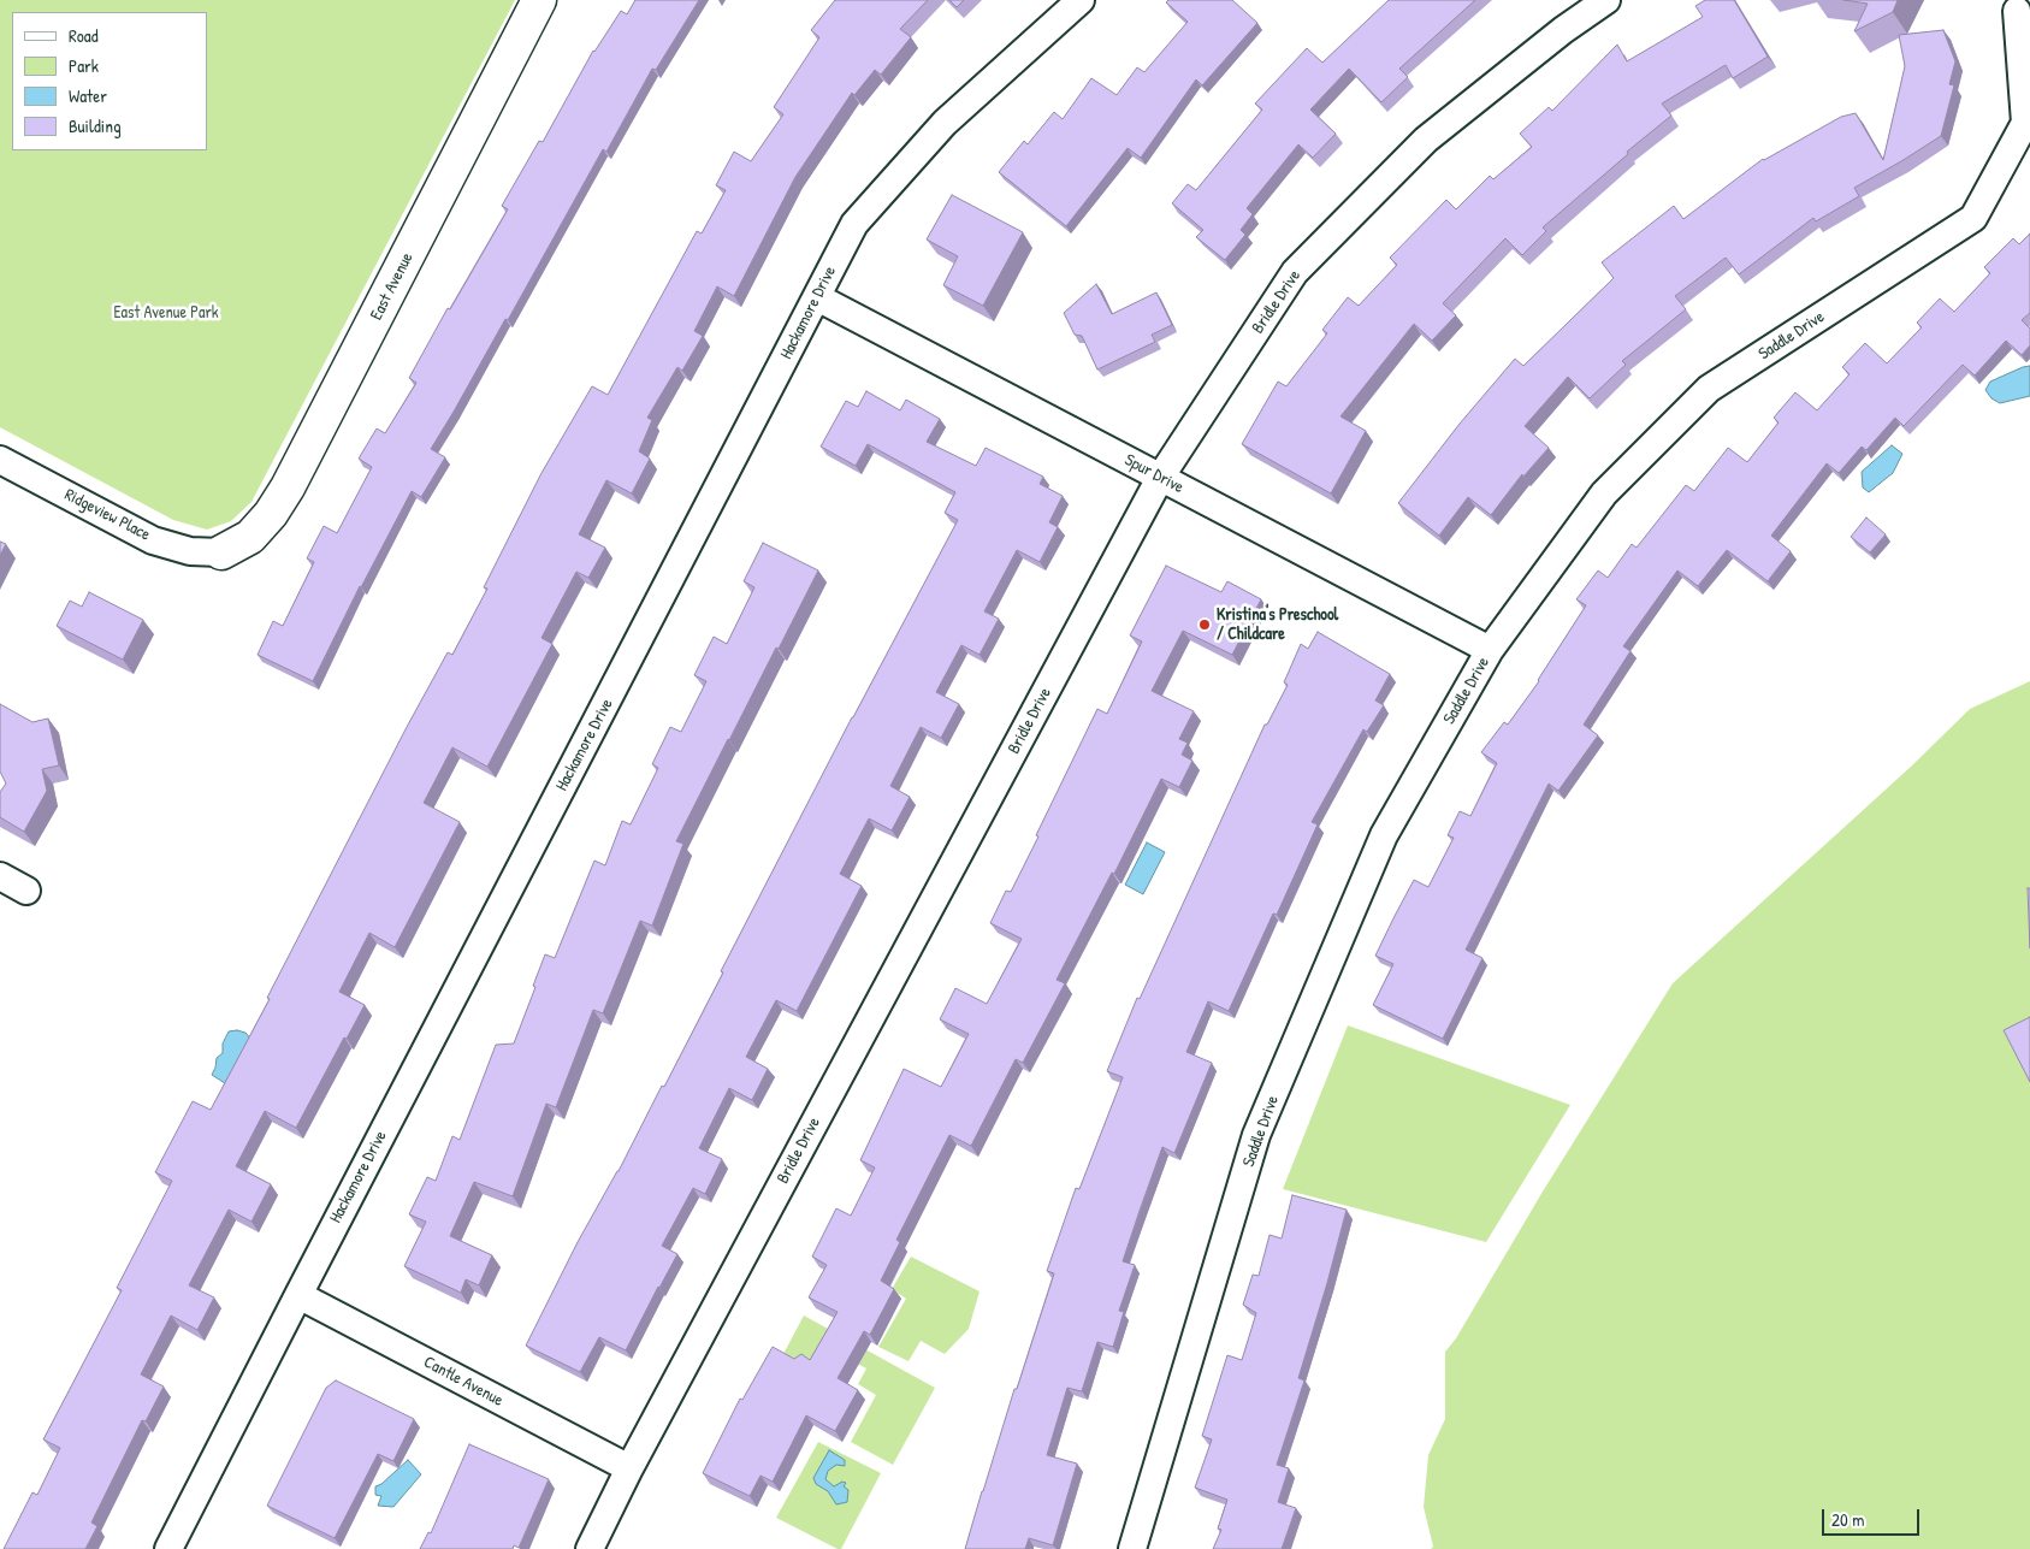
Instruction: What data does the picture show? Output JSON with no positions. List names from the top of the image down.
{
  "streets": {
    "street": [
      "East Avenue",
      "Bridle Drive",
      "Hackamore Drive",
      "Saddle Drive",
      "Spur Drive",
      "Ridgeview Place",
      "Cantle Avenue"
    ]
  },
  "crossings": [
    ["East Avenue", "Ridgeview Place"],
    ["Bridle Drive", "Spur Drive"],
    ["Bridle Drive", "Cantle Avenue"],
    ["Hackamore Drive", "Spur Drive"],
    ["Hackamore Drive", "Cantle Avenue"],
    ["Saddle Drive", "Spur Drive"]
  ],
  "parks": ["East Avenue Park"],
  "places": ["Kristina's Preschool / Childcare"],
  "legend": [
    "Road",
    "Park",
    "Water",
    "Building"
  ],
  "scale_bar": "20 m"
}
